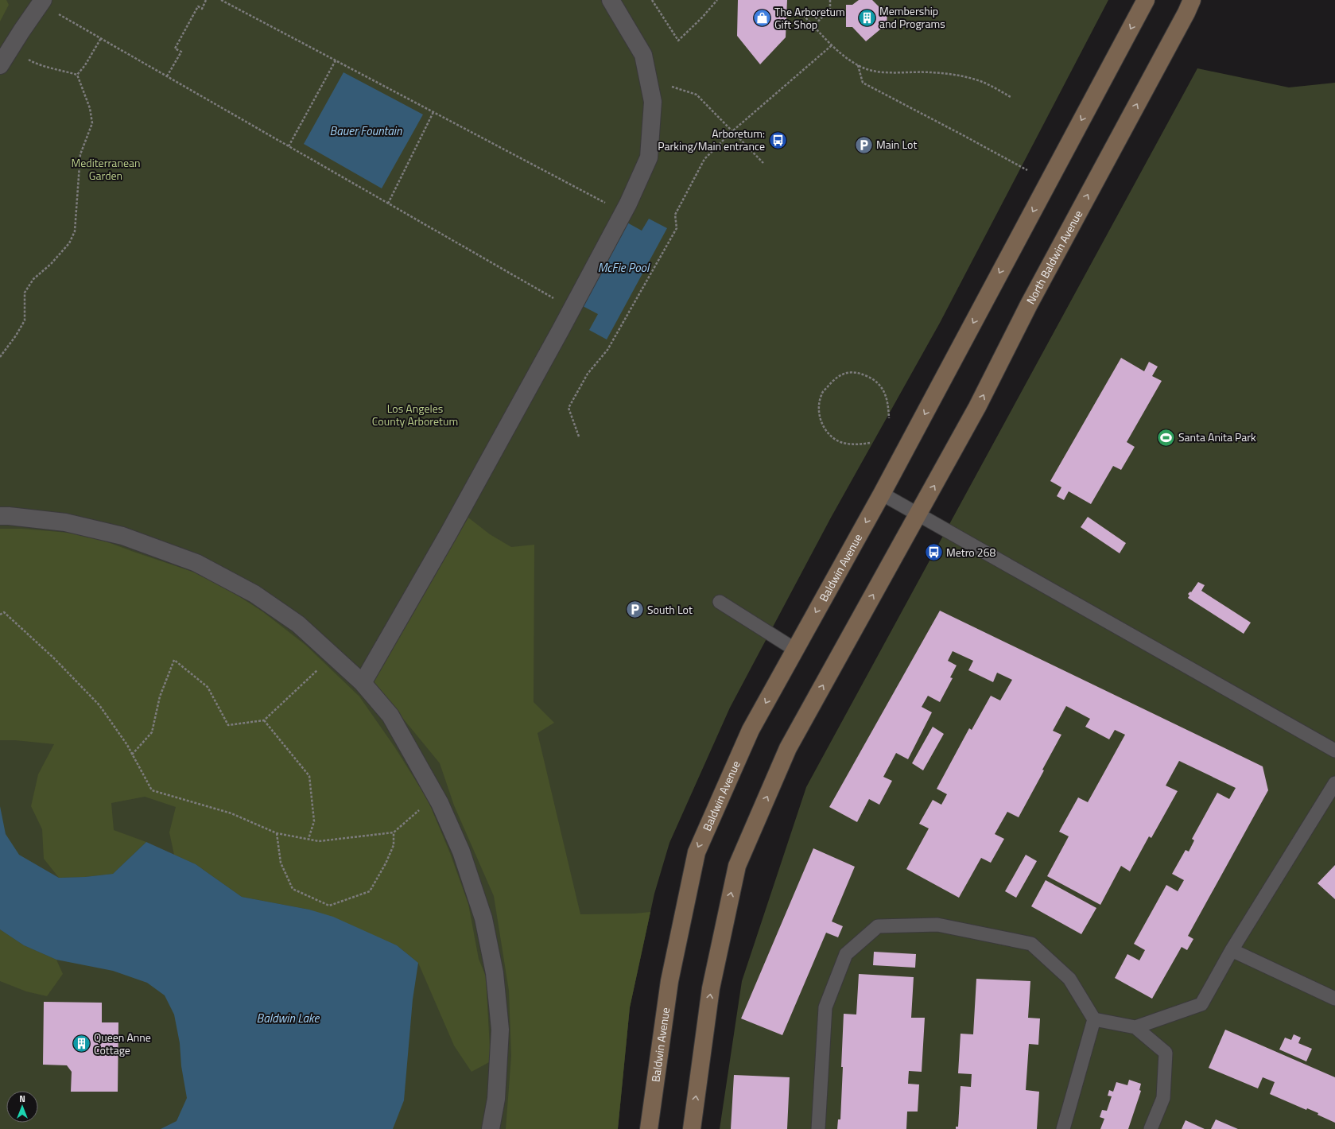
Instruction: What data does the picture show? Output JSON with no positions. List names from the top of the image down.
{
  "streets": {
    "main road": ["North Baldwin Avenue", "Baldwin Avenue"]
  },
  "water": ["Bauer Fountain", "McFie Pool", "Baldwin Lake"],
  "parks": ["Mediterranean Garden", "Los Angeles County Arboretum"],
  "places": {
    "building": ["Membership and Programs", "Queen Anne Cottage"],
    "shop": ["The Arboretum Gift Shop"],
    "bus stop": ["Arboretum: Parking/Main entrance", "Metro 268"],
    "parking": ["Main Lot", "South Lot"],
    "sports": ["Santa Anita Park"]
  },
  "north": "top"
}
